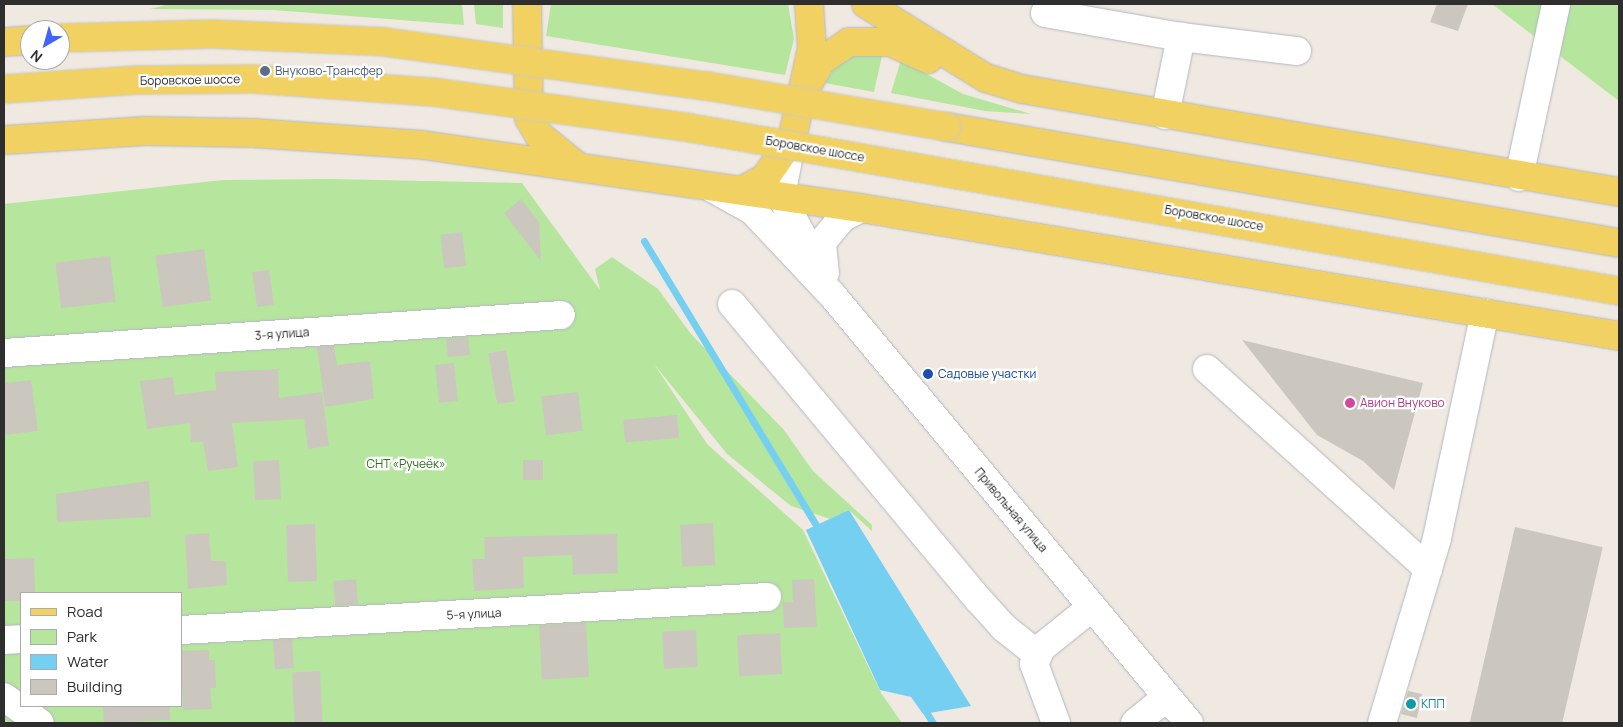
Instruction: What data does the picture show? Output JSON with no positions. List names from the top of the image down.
{
  "streets": {
    "main road": ["Боровское шоссе"],
    "street": ["3-я улица", "Привольная улица", "5-я улица"]
  },
  "parks": ["СНТ «Ручеёк»"],
  "places": [
    "Внуково-Трансфер",
    "Садовые участки",
    "Авион Внуково",
    "КПП"
  ],
  "legend": [
    "Road",
    "Park",
    "Water",
    "Building"
  ],
  "north": "bottom left"
}
